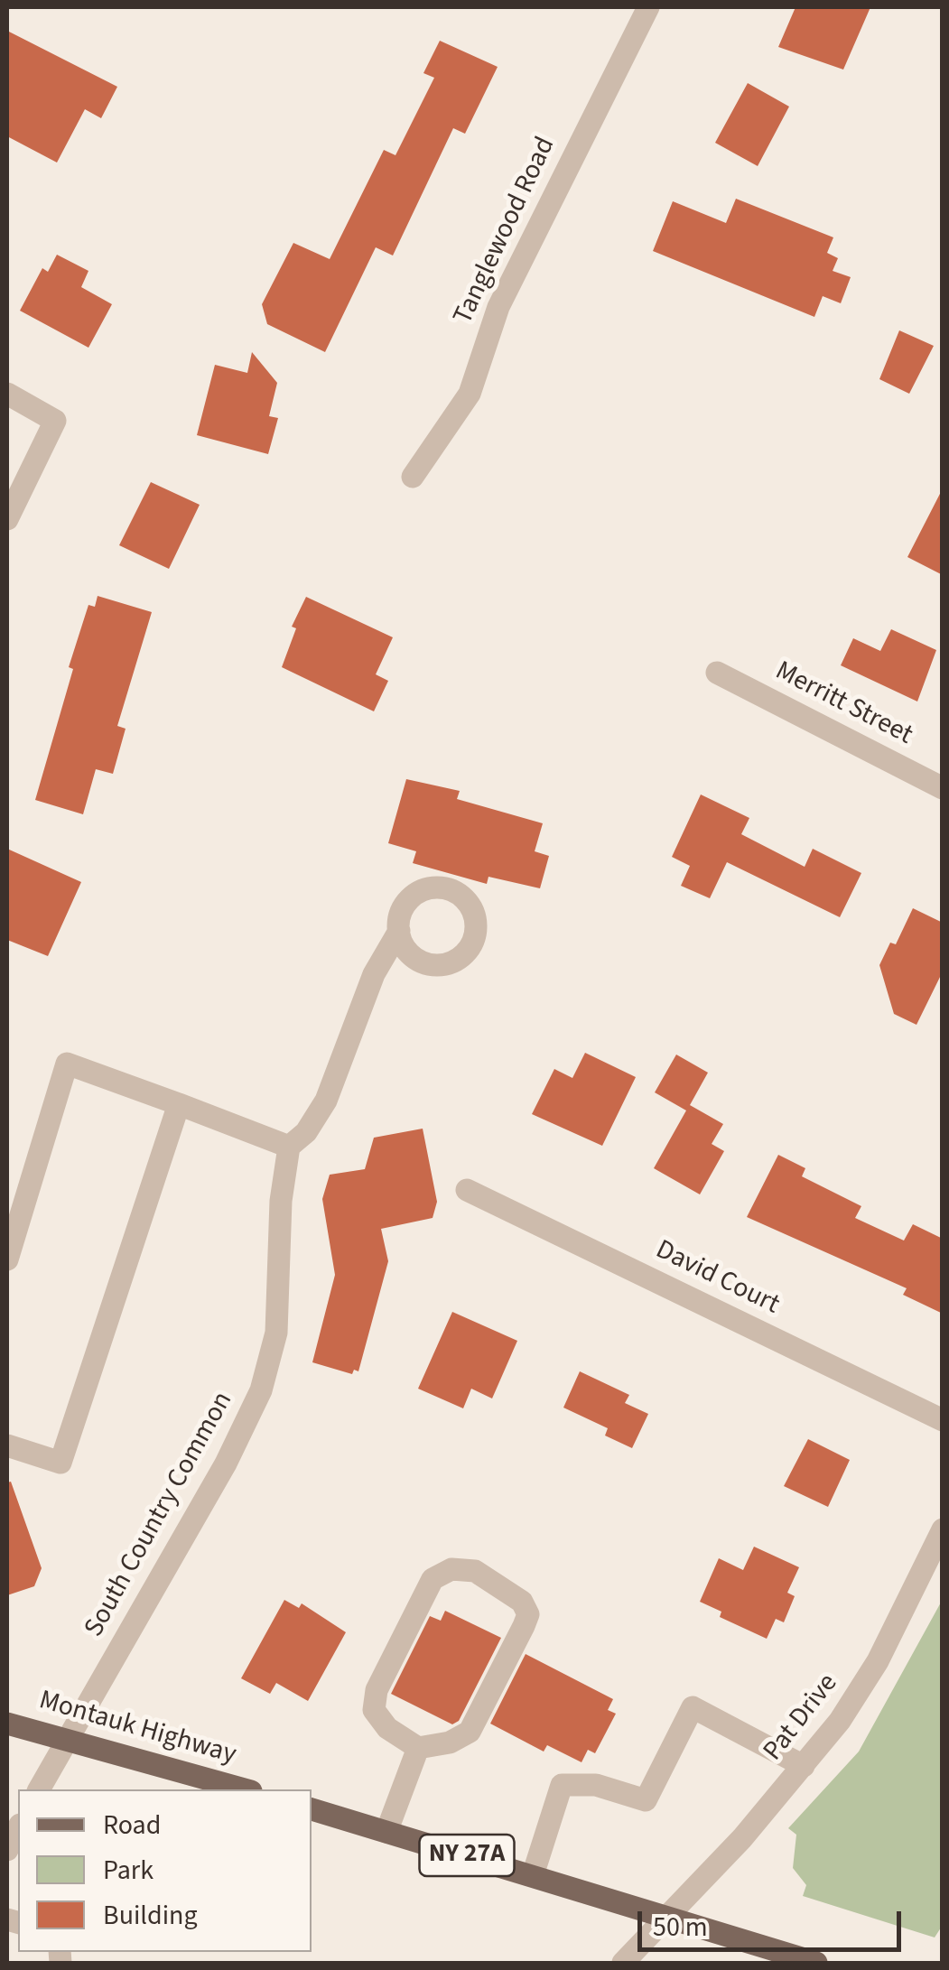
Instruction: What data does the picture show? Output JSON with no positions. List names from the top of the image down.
{
  "streets": {
    "main road": ["Montauk Highway", "NY 27A"],
    "street": [
      "Tanglewood Road",
      "Merritt Street",
      "David Court",
      "South Country Common",
      "Pat Drive"
    ]
  },
  "crossings": [
    ["South Country Common", "Montauk Highway"],
    ["Pat Drive", "NY 27A"]
  ],
  "legend": ["Road", "Park", "Building"],
  "scale_bar": "50 m"
}
